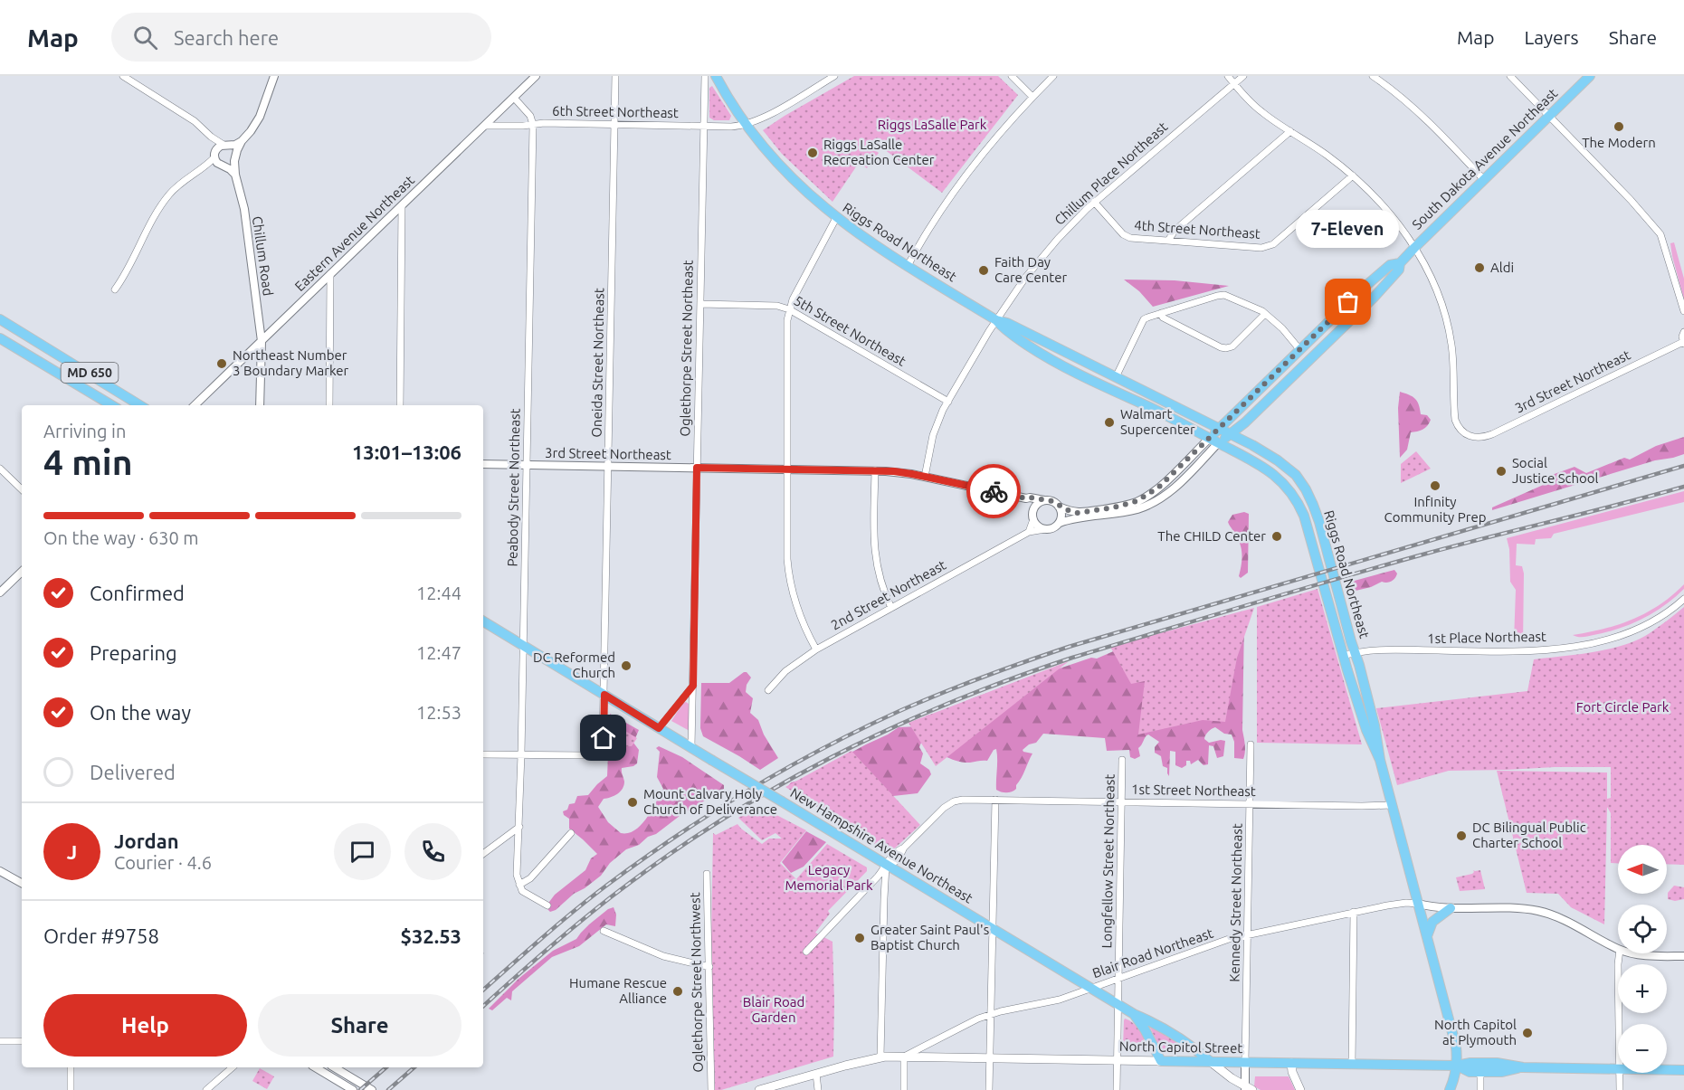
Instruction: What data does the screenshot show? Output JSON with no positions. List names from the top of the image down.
{
  "streets": {
    "main road": [
      "South Dakota Avenue Northeast",
      "Riggs Road Northeast",
      "MD 650",
      "New Hampshire Avenue Northeast",
      "North Capitol Street"
    ],
    "street": [
      "6th Street Northeast",
      "Chillum Place Northeast",
      "4th Street Northeast",
      "Eastern Avenue Northeast",
      "Chillum Road",
      "5th Street Northeast",
      "Oglethorpe Street Northeast",
      "Oneida Street Northeast",
      "3rd Street Northeast",
      "Peabody Street Northeast",
      "2nd Street Northeast",
      "1st Place Northeast",
      "1st Street Northeast",
      "Longfellow Street Northeast",
      "Kennedy Street Northeast",
      "Blair Road Northeast",
      "Oglethorpe Street Northwest"
    ]
  },
  "crossings": [
    ["6th Street Northeast", "Eastern Avenue Northeast"],
    ["6th Street Northeast", "Riggs Road Northeast"],
    ["6th Street Northeast", "Oglethorpe Street Northeast"],
    ["6th Street Northeast", "Oneida Street Northeast"],
    ["6th Street Northeast", "Peabody Street Northeast"],
    ["South Dakota Avenue Northeast", "Riggs Road Northeast"],
    ["South Dakota Avenue Northeast", "3rd Street Northeast"],
    ["Chillum Place Northeast", "4th Street Northeast"],
    ["Chillum Place Northeast", "Riggs Road Northeast"],
    ["Chillum Place Northeast", "5th Street Northeast"],
    ["Chillum Place Northeast", "3rd Street Northeast"],
    ["Eastern Avenue Northeast", "Chillum Road"],
    ["Riggs Road Northeast", "1st Place Northeast"],
    ["Riggs Road Northeast", "1st Street Northeast"],
    ["Riggs Road Northeast", "Blair Road Northeast"],
    ["Riggs Road Northeast", "North Capitol Street"],
    ["5th Street Northeast", "Oglethorpe Street Northeast"],
    ["Oglethorpe Street Northeast", "3rd Street Northeast"],
    ["Oglethorpe Street Northeast", "New Hampshire Avenue Northeast"],
    ["Oneida Street Northeast", "3rd Street Northeast"],
    ["Oneida Street Northeast", "Peabody Street Northeast"],
    ["Oneida Street Northeast", "New Hampshire Avenue Northeast"],
    ["3rd Street Northeast", "Peabody Street Northeast"],
    ["3rd Street Northeast", "2nd Street Northeast"],
    ["Peabody Street Northeast", "New Hampshire Avenue Northeast"],
    ["1st Street Northeast", "Longfellow Street Northeast"],
    ["1st Street Northeast", "Kennedy Street Northeast"],
    ["New Hampshire Avenue Northeast", "Longfellow Street Northeast"],
    ["New Hampshire Avenue Northeast", "Blair Road Northeast"],
    ["New Hampshire Avenue Northeast", "North Capitol Street"],
    ["Longfellow Street Northeast", "Blair Road Northeast"],
    ["Longfellow Street Northeast", "North Capitol Street"],
    ["Kennedy Street Northeast", "Blair Road Northeast"],
    ["Kennedy Street Northeast", "North Capitol Street"],
    ["Blair Road Northeast", "North Capitol Street"]
  ],
  "parks": [
    "Riggs LaSalle Park",
    "Fort Circle Park",
    "Legacy Memorial Park",
    "Blair Road Garden"
  ],
  "places": [
    "The Modern",
    "Riggs LaSalle Recreation Center",
    "Aldi",
    "Faith Day Care Center",
    "7-Eleven",
    "Northeast Number 3 Boundary Marker",
    "Walmart Supercenter",
    "Social Justice School",
    "Infinity Community Prep",
    "The CHILD Center",
    "DC Reformed Church",
    "Mount Calvary Holy Church of Deliverance",
    "DC Bilingual Public Charter School",
    "Greater Saint Paul's Baptist Church",
    "Humane Rescue Alliance",
    "North Capitol at Plymouth"
  ],
  "north": "left",
  "page": {
    "header": "Map",
    "search": "Search here",
    "nav": ["Map", "Layers", "Share"],
    "bubble": "7-Eleven",
    "heading": ["4 min", "Arriving in", "13:01–13:06"],
    "panel": [
      "Jordan",
      "Courier · 4.6",
      "Order #9758",
      "$32.53"
    ],
    "bar": "On the way · 630 m",
    "list": [
      ["Confirmed", "12:44"],
      ["Preparing", "12:47"],
      ["On the way", "12:53"],
      "Delivered"
    ],
    "round": "J",
    "map_buttons": ["+", "−"],
    "buttons": ["Help", "Share"]
  }
}
